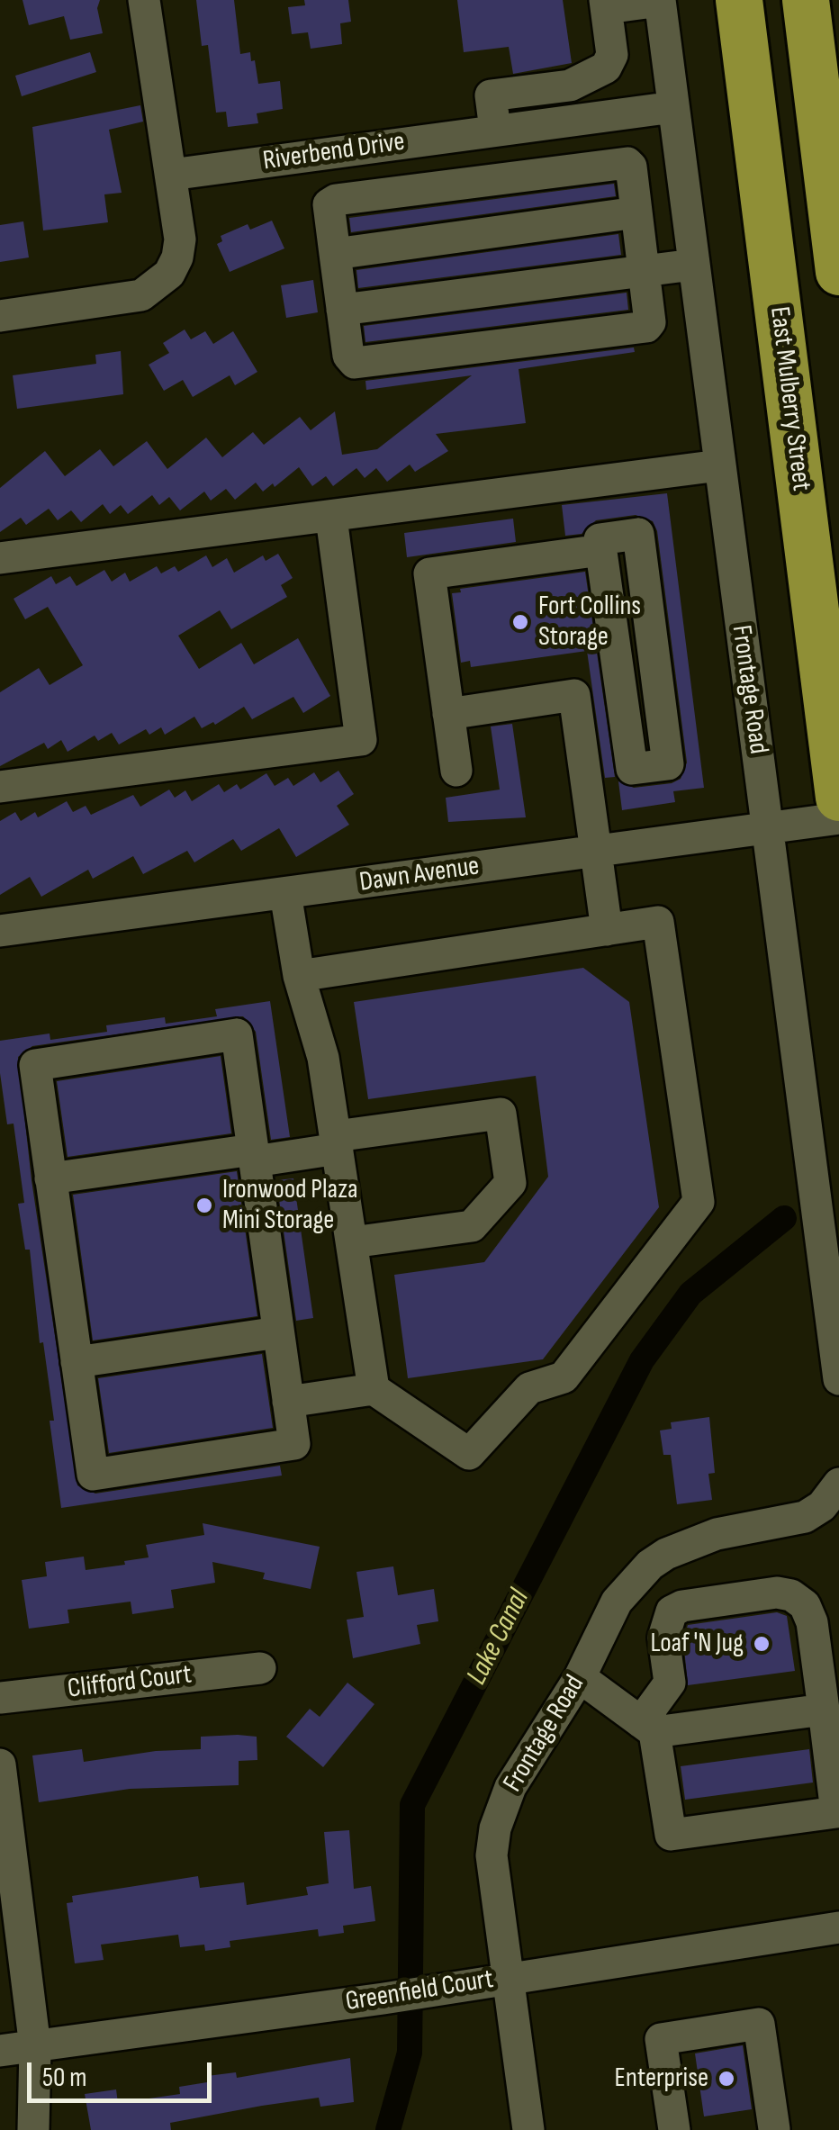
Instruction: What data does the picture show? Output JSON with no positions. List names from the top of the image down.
{
  "streets": {
    "highway": ["East Mulberry Street"],
    "street": [
      "Riverbend Drive",
      "Frontage Road",
      "Dawn Avenue",
      "Clifford Court",
      "Greenfield Court"
    ]
  },
  "crossings": [
    ["Riverbend Drive", "Frontage Road"],
    ["Frontage Road", "Dawn Avenue"],
    ["Frontage Road", "Greenfield Court"]
  ],
  "water": ["Lake Canal"],
  "places": [
    "Fort Collins Storage",
    "Ironwood Plaza Mini Storage",
    "Loaf 'N Jug",
    "Enterprise"
  ],
  "scale_bar": "50 m"
}
